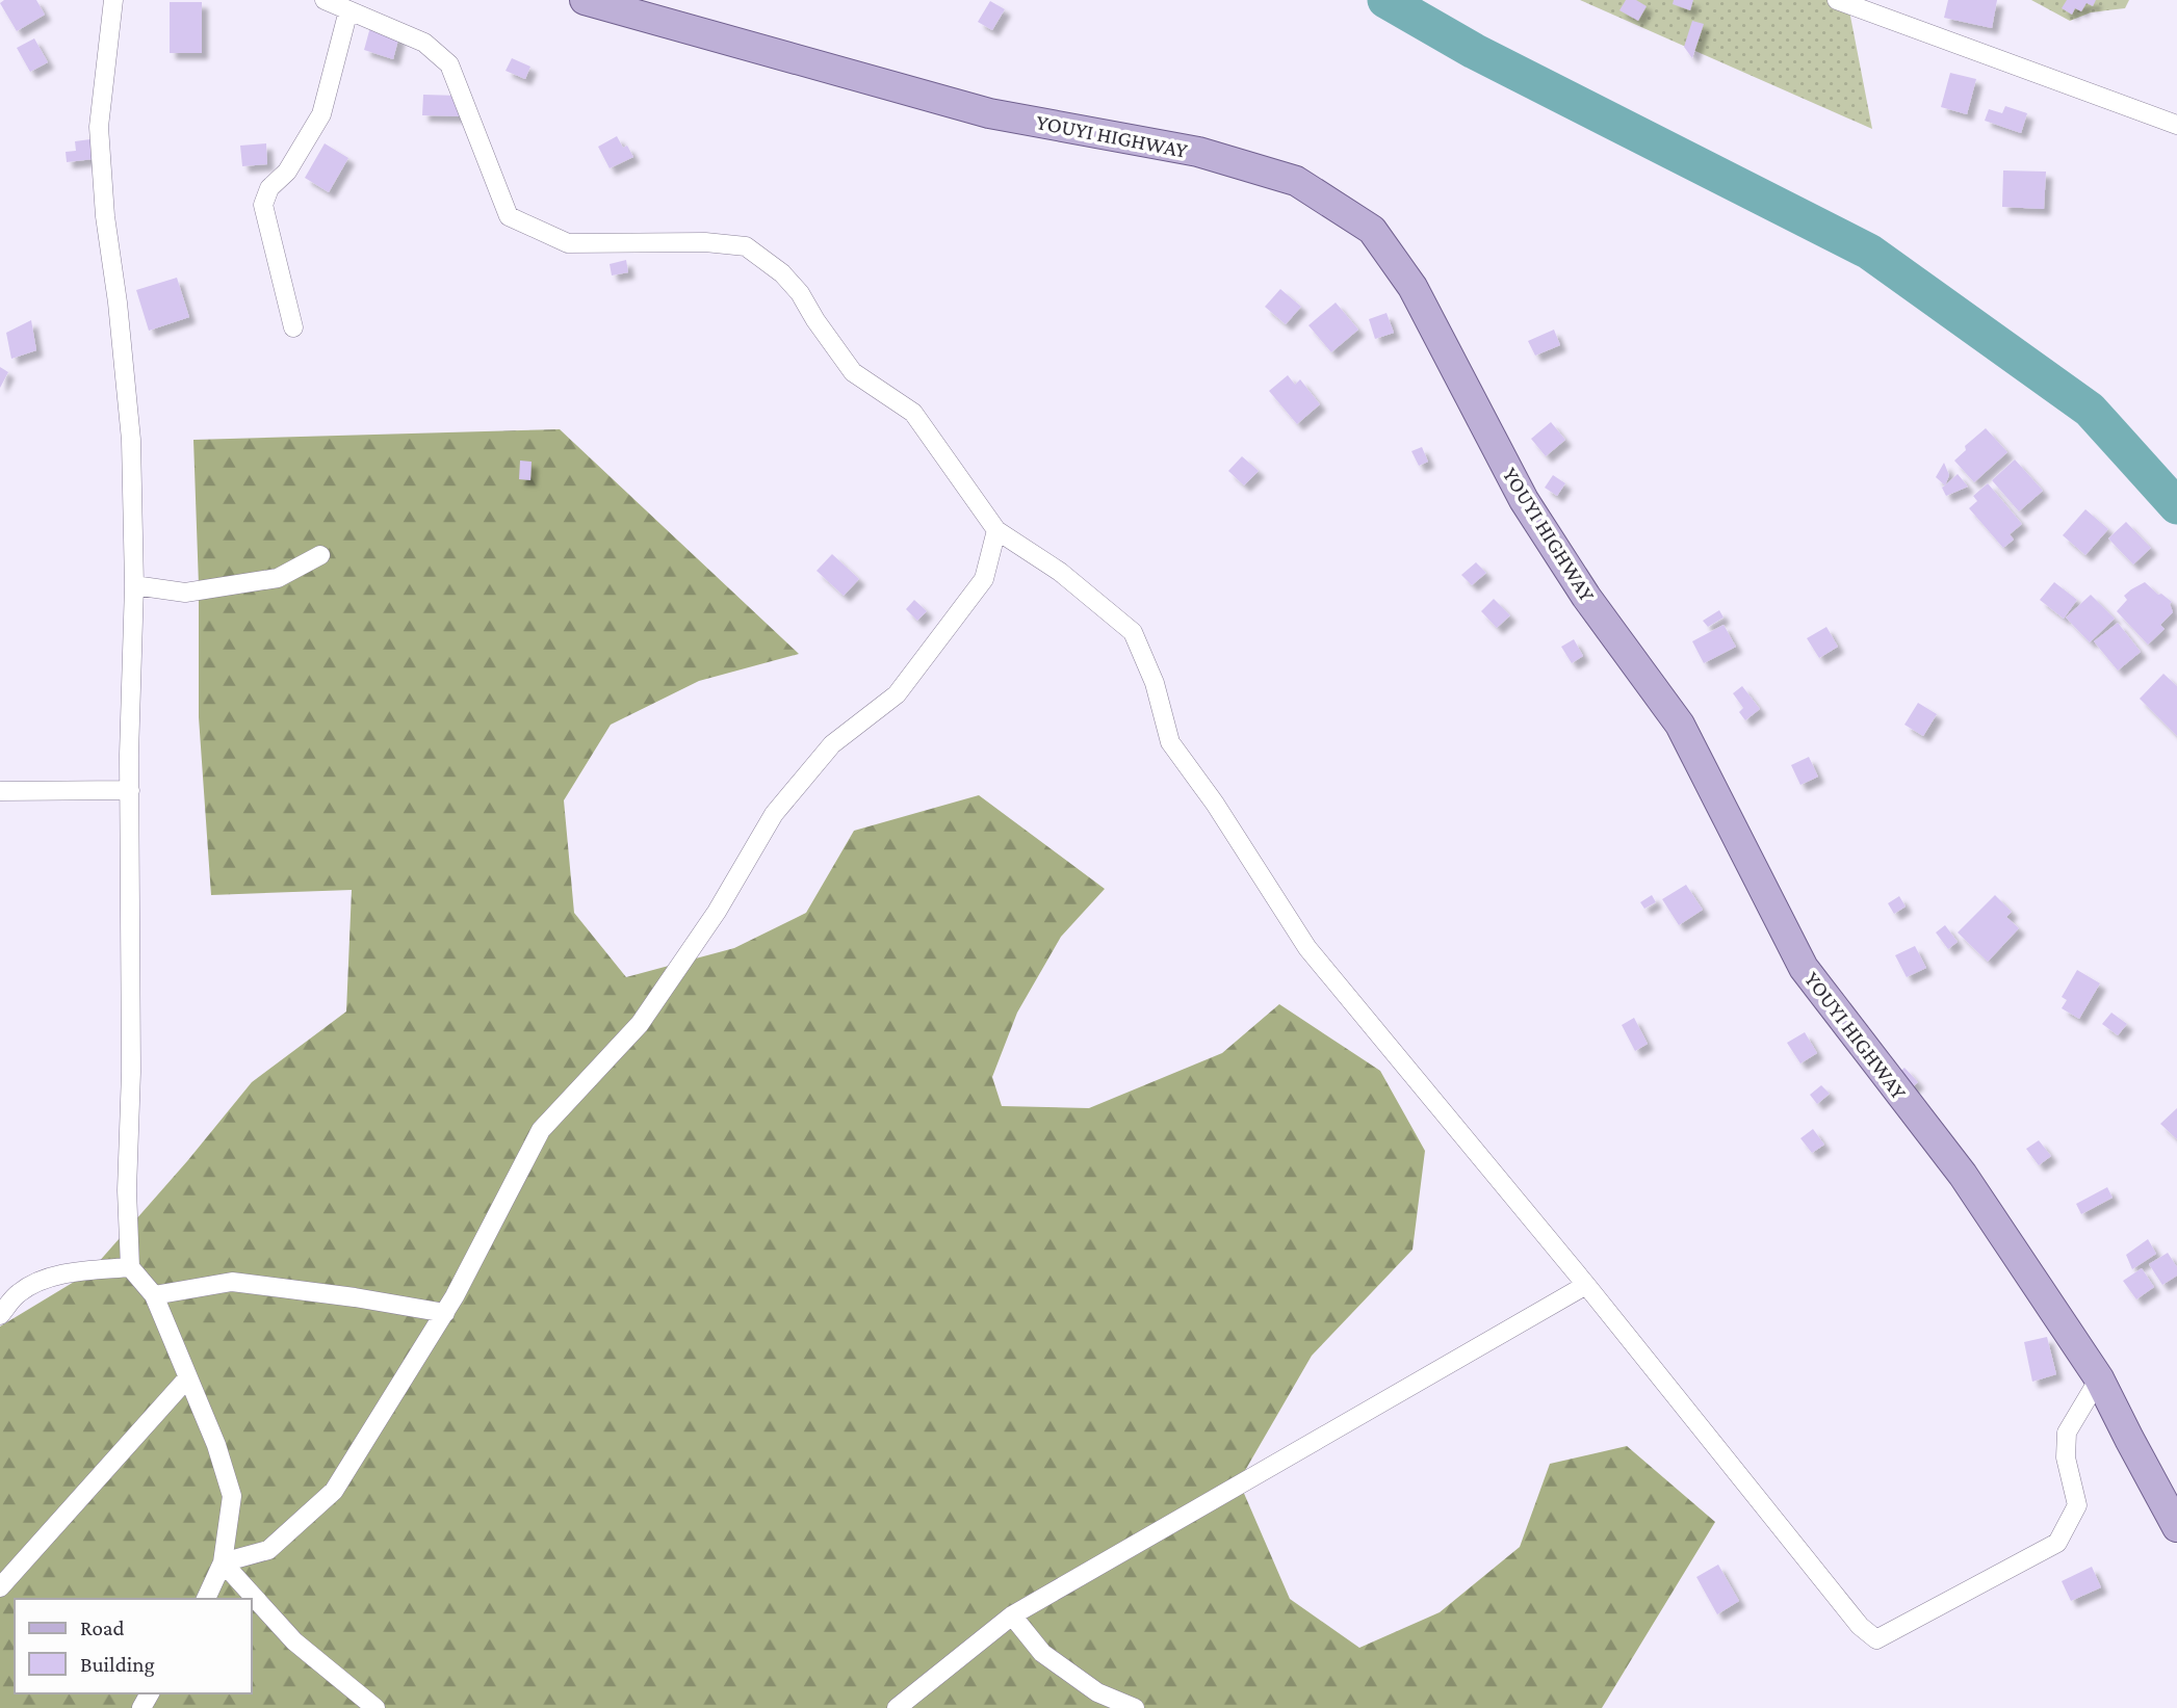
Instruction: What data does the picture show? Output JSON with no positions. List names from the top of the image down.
{
  "streets": {
    "main road": ["YOUYI HIGHWAY"]
  },
  "legend": ["Road", "Building"]
}
